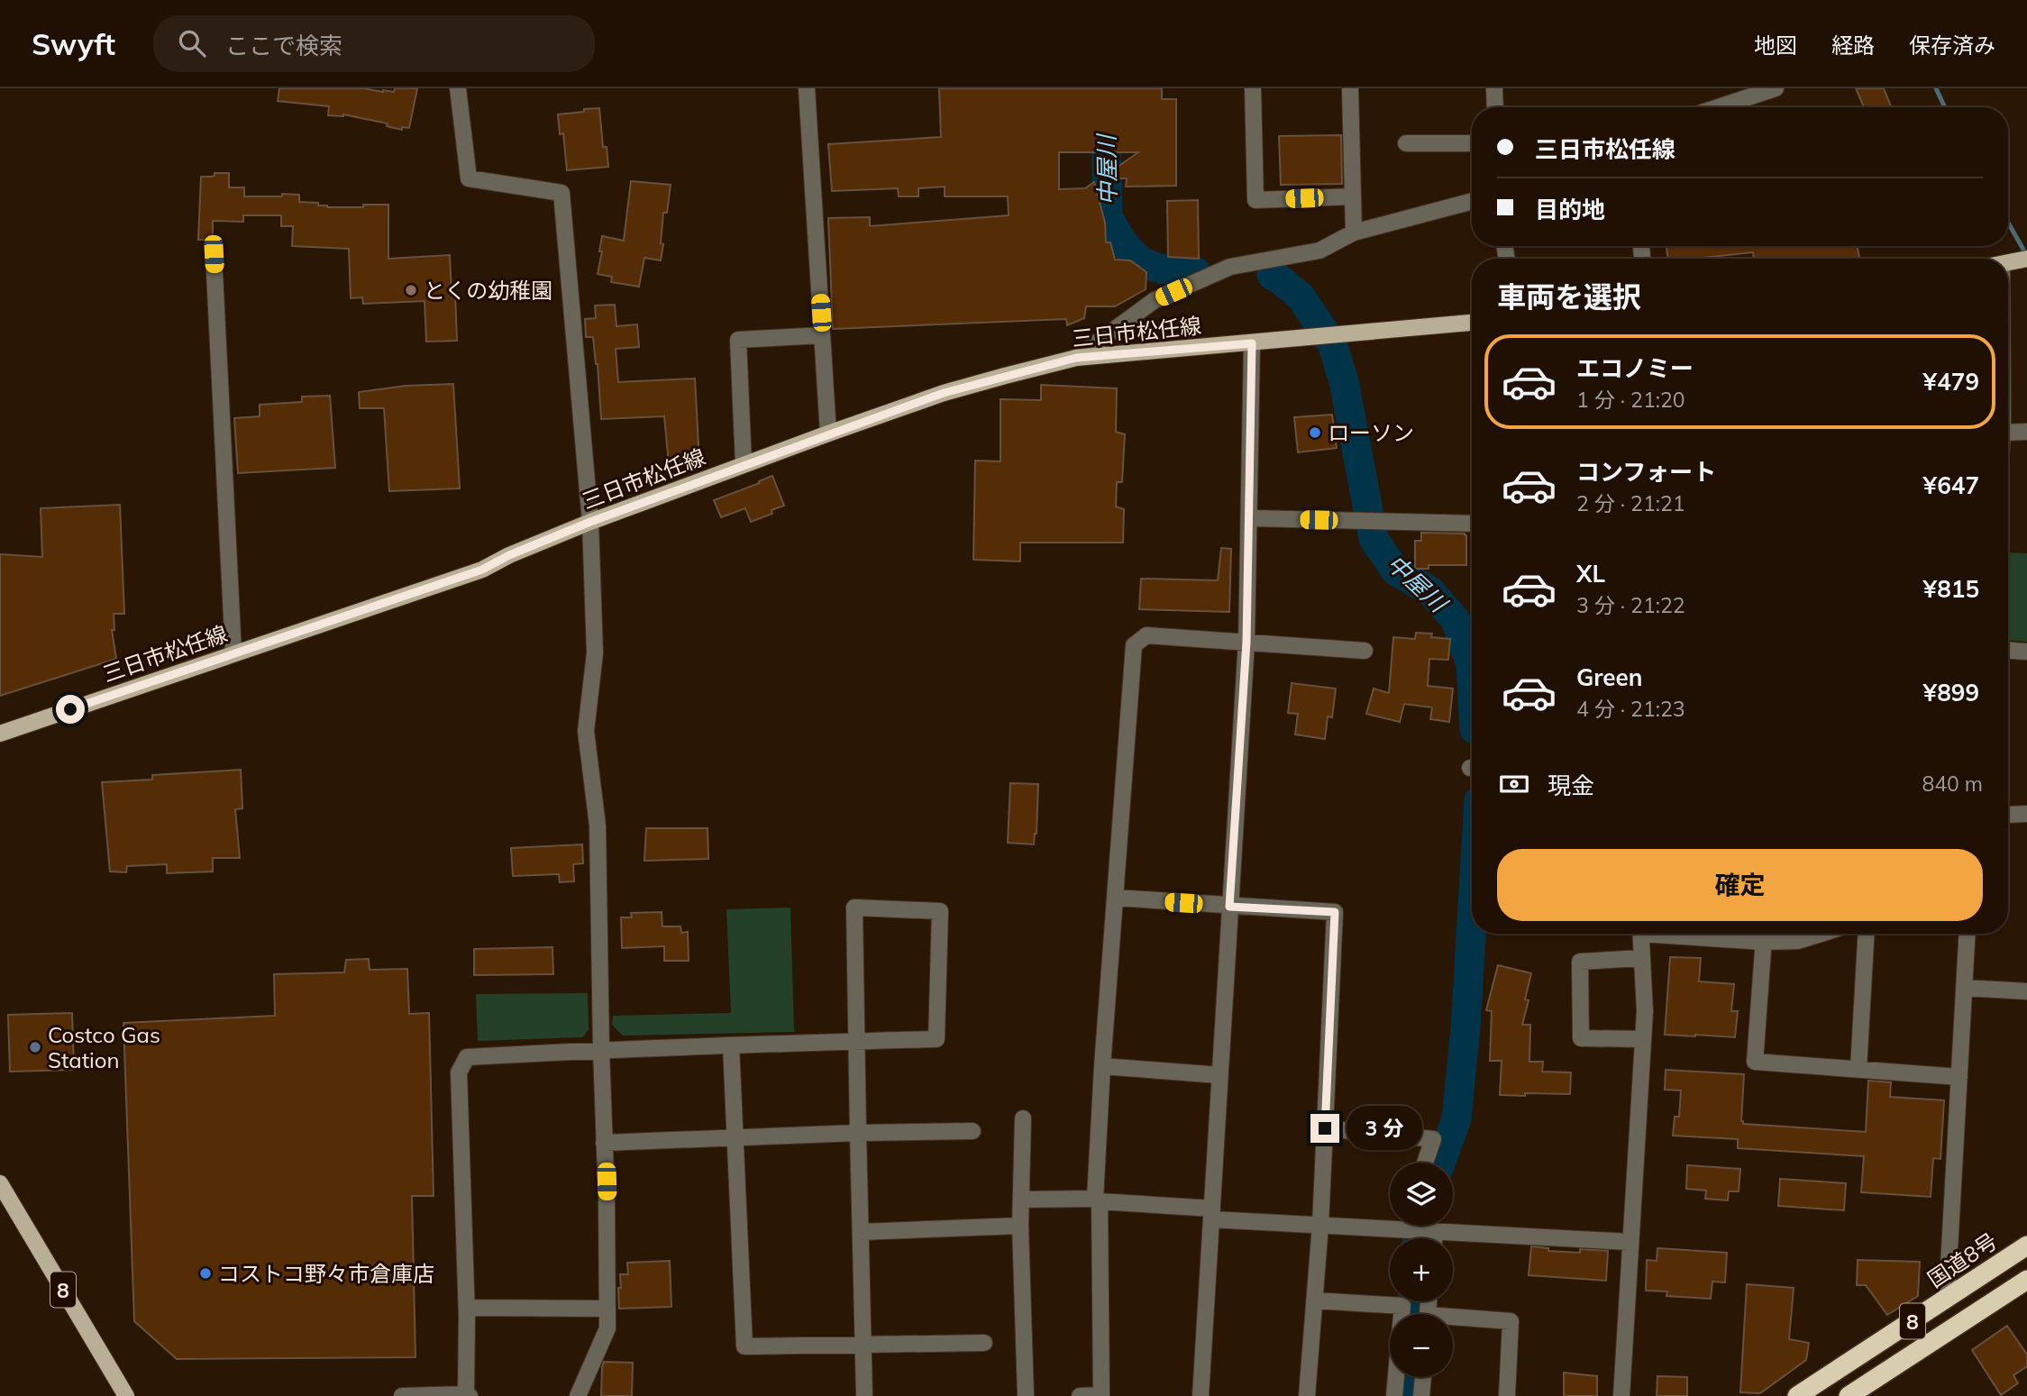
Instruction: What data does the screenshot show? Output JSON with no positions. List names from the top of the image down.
{
  "streets": {
    "highway": ["国道8号", "8"],
    "main road": ["三日市松任線"]
  },
  "water": ["中屋川"],
  "places": [
    "とくの幼稚園",
    "ローソン",
    "Costco Gas Station",
    "コストコ野々市倉庫店"
  ],
  "page": {
    "header": "Swyft",
    "search": "ここで検索",
    "nav": ["地図", "経路", "保存済み"],
    "banner": ["三日市松任線", "目的地"],
    "heading": "車両を選択",
    "list": [
      {
        "name": "エコノミー",
        "note": "1 分 · 21:20",
        "value": "¥479"
      },
      {
        "name": "コンフォート",
        "note": "2 分 · 21:21",
        "value": "¥647"
      },
      {
        "name": "XL",
        "note": "3 分 · 21:22",
        "value": "¥815"
      },
      {
        "name": "Green",
        "note": "4 分 · 21:23",
        "value": "¥899"
      }
    ],
    "pay": ["現金", "840 m"],
    "buttons": "確定",
    "bubble": "3 分",
    "map_buttons": ["+", "−"]
  }
}
